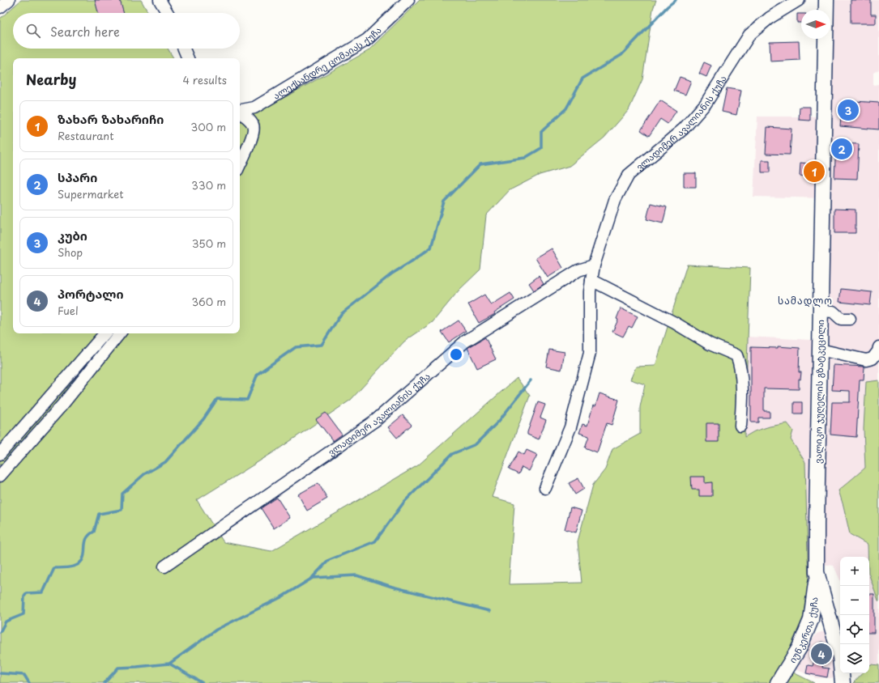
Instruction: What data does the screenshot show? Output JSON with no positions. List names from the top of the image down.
{
  "streets": {
    "main road": ["ვალიკო ჯუღელის გზატკეცილი", "იუნკერთა ქუჩა"],
    "street": ["ალექსანდრე ცომაიას ქუჩა", "ვლადიმერ ავალიანის ქუჩა"]
  },
  "crossings": [
    ["ვალიკო ჯუღელის გზატკეცილი", "იუნკერთა ქუჩა"]
  ],
  "districts": ["სამადლო"],
  "north": "right",
  "page": {
    "search": "Search here",
    "heading": ["Nearby", "4 results"],
    "pins": [
      "3",
      "2",
      "1",
      "4"
    ],
    "list": [
      {
        "mark": "1",
        "name": "ზახარ ზახარიჩი",
        "note": "Restaurant",
        "value": "300 m"
      },
      {
        "mark": "2",
        "name": "სპარი",
        "note": "Supermarket",
        "value": "330 m"
      },
      {
        "mark": "3",
        "name": "კუბი",
        "note": "Shop",
        "value": "350 m"
      },
      {
        "mark": "4",
        "name": "პორტალი",
        "note": "Fuel",
        "value": "360 m"
      }
    ],
    "map_buttons": ["+", "−"]
  }
}
